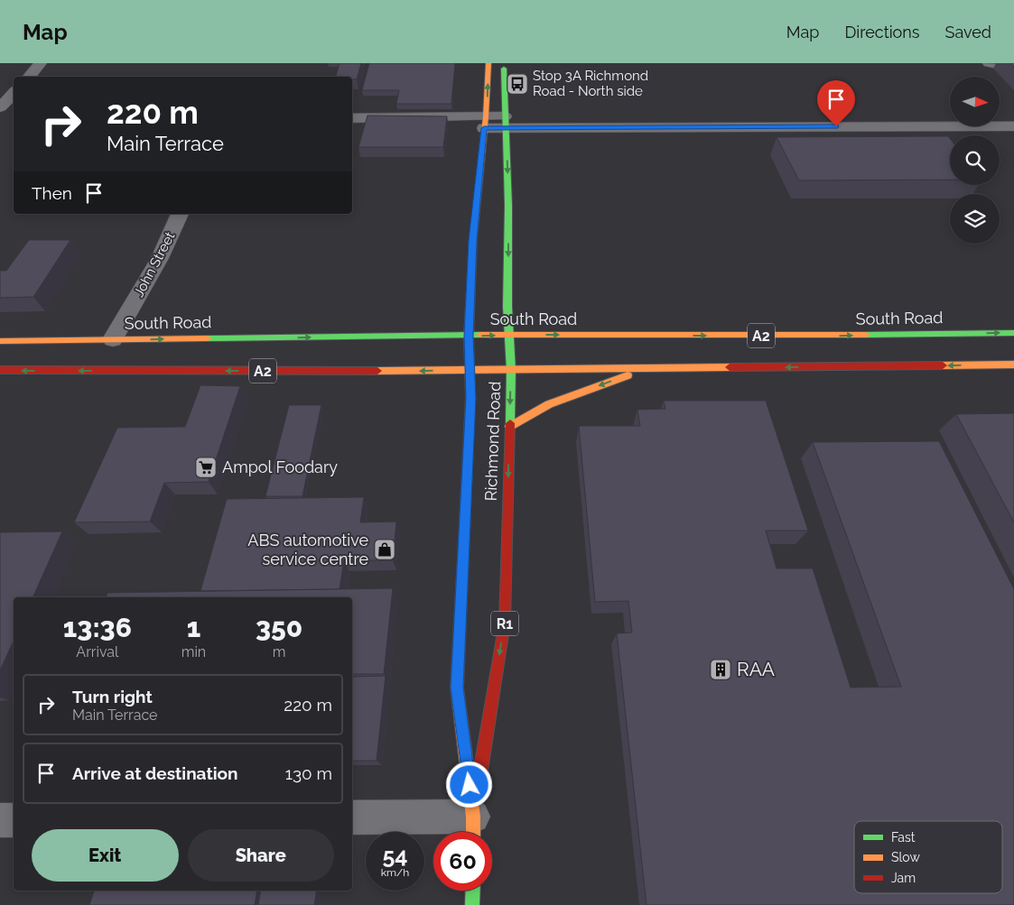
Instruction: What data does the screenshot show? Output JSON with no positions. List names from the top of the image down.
{
  "streets": {
    "main road": [
      "South Road",
      "A2",
      "Richmond Road",
      "R1"
    ],
    "street": ["John Street"]
  },
  "crossings": [
    ["John Street", "South Road"],
    ["South Road", "Richmond Road"],
    ["A2", "Richmond Road"]
  ],
  "places": {
    "bus stop": ["Stop 3A Richmond Road - North side"],
    "supermarket": ["Ampol Foodary"],
    "shop": ["ABS automotive service centre"],
    "building": ["RAA"]
  },
  "legend": ["Fast", "Slow", "Jam"],
  "north": "right",
  "page": {
    "header": "Map",
    "nav": ["Map", "Directions", "Saved"],
    "turn": ["220 m", "Main Terrace"],
    "then": "Then",
    "eta": [
      "13:36",
      "Arrival",
      "1",
      "min",
      "350",
      "m"
    ],
    "list": [
      {
        "name": "Turn right",
        "note": "Main Terrace",
        "value": "220 m"
      },
      {
        "name": "Arrive at destination",
        "value": "130 m"
      }
    ],
    "buttons": ["Exit", "Share"],
    "speed": "54 km/h",
    "limit": "60"
  }
}
